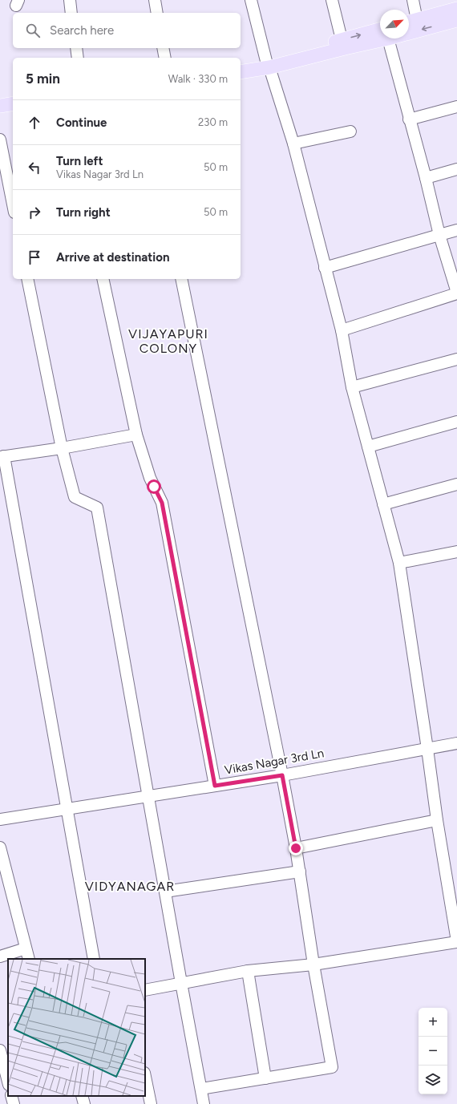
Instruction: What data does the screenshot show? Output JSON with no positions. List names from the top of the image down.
{
  "streets": {
    "street": ["Vikas Nagar 3rd Ln"]
  },
  "districts": ["VIJAYAPURI COLONY", "VIDYANAGAR"],
  "north": "top right",
  "page": {
    "search": "Search here",
    "heading": ["5 min", "Walk · 330 m"],
    "list": [
      ["Continue", "230 m"],
      ["Turn left", "Vikas Nagar 3rd Ln", "50 m"],
      ["Turn right", "50 m"],
      "Arrive at destination"
    ],
    "map_buttons": ["+", "−"]
  }
}
